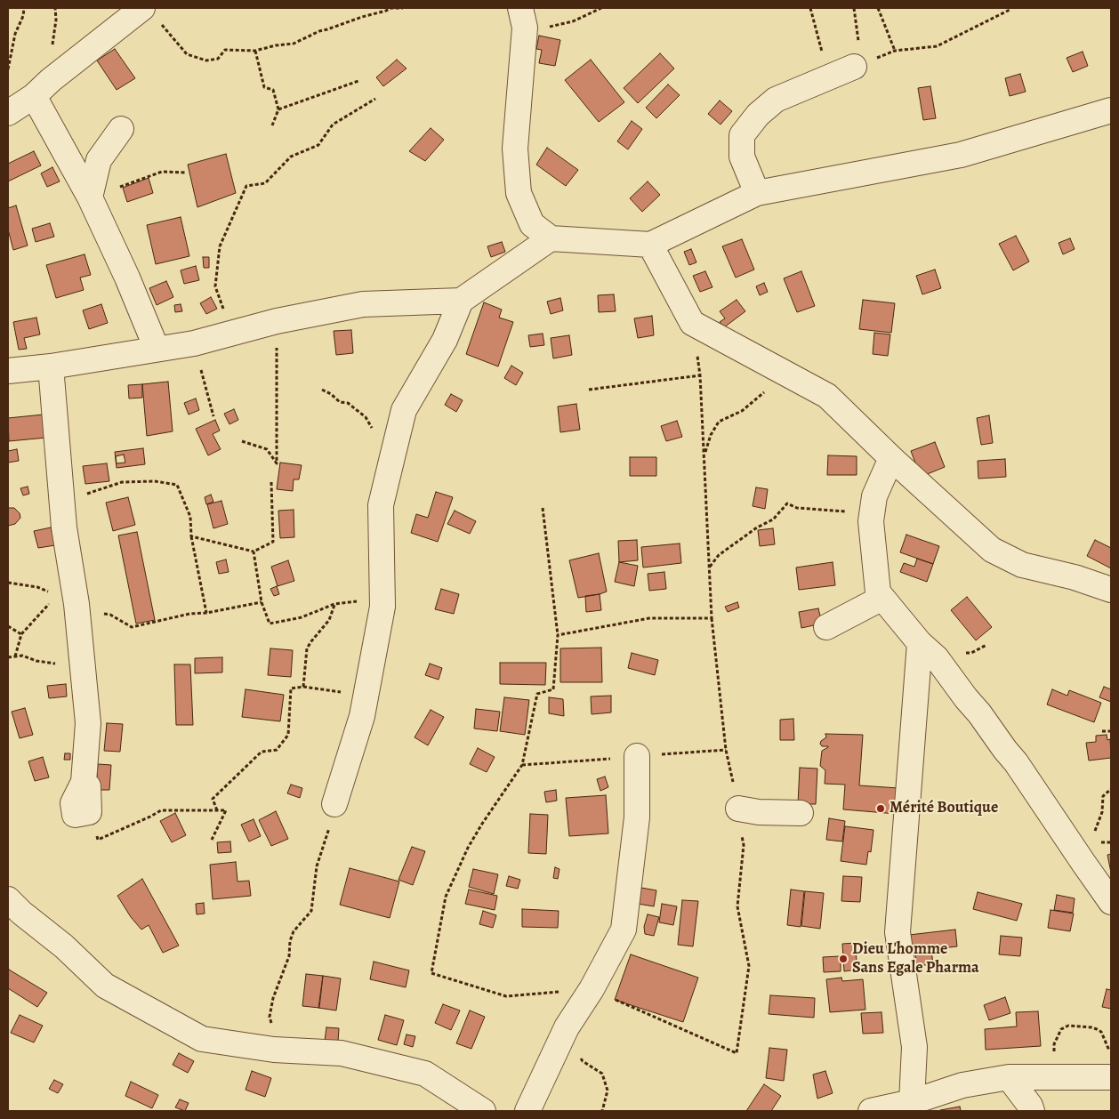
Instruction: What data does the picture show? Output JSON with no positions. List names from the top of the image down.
{
  "places": ["Mérité Boutique", "Dieu L'homme Sans Egale Pharma"]
}
